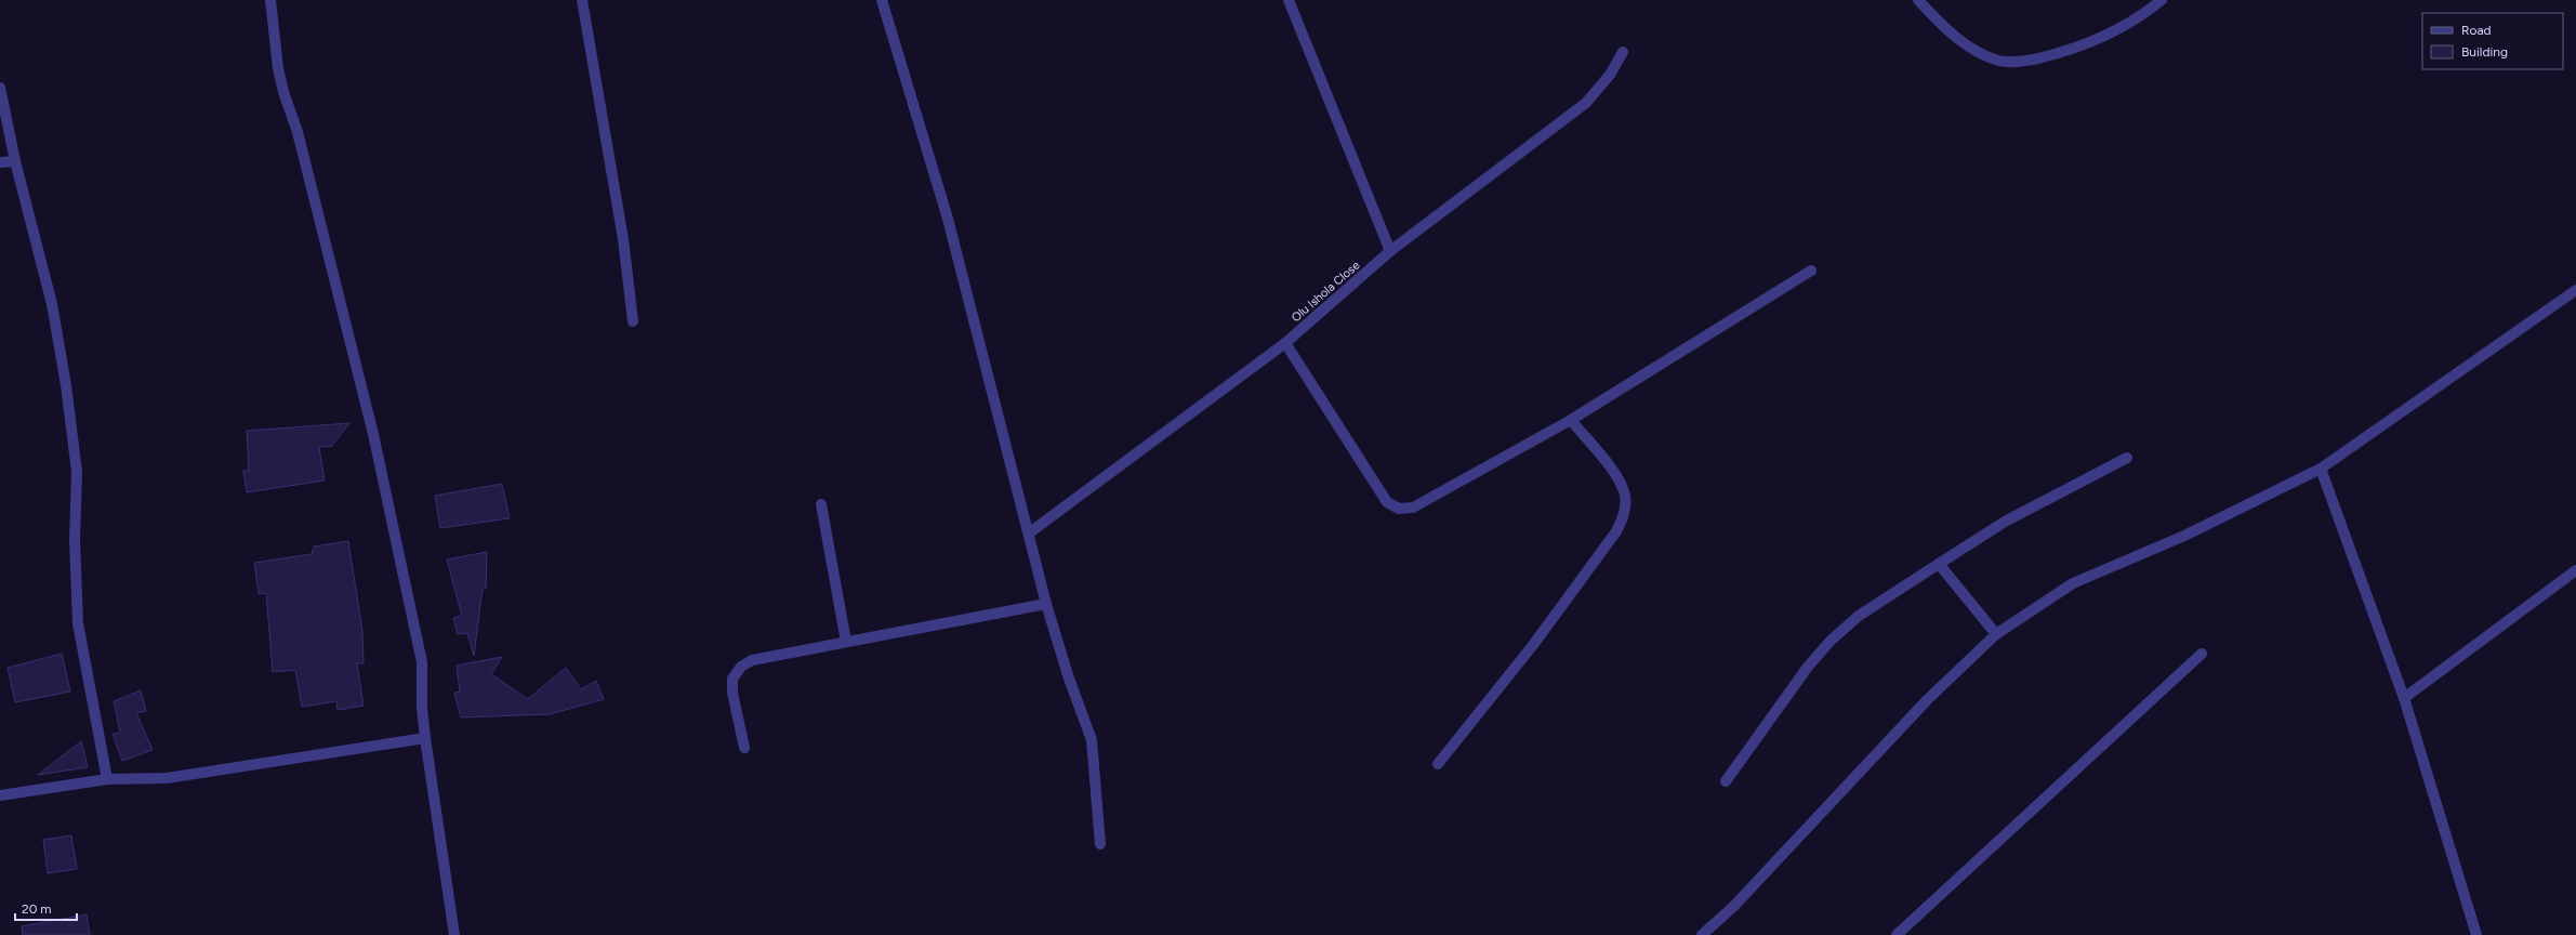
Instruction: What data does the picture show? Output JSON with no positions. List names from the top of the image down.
{
  "streets": {
    "street": ["Olu Ishola Close"]
  },
  "legend": ["Road", "Building"],
  "scale_bar": "20 m"
}
